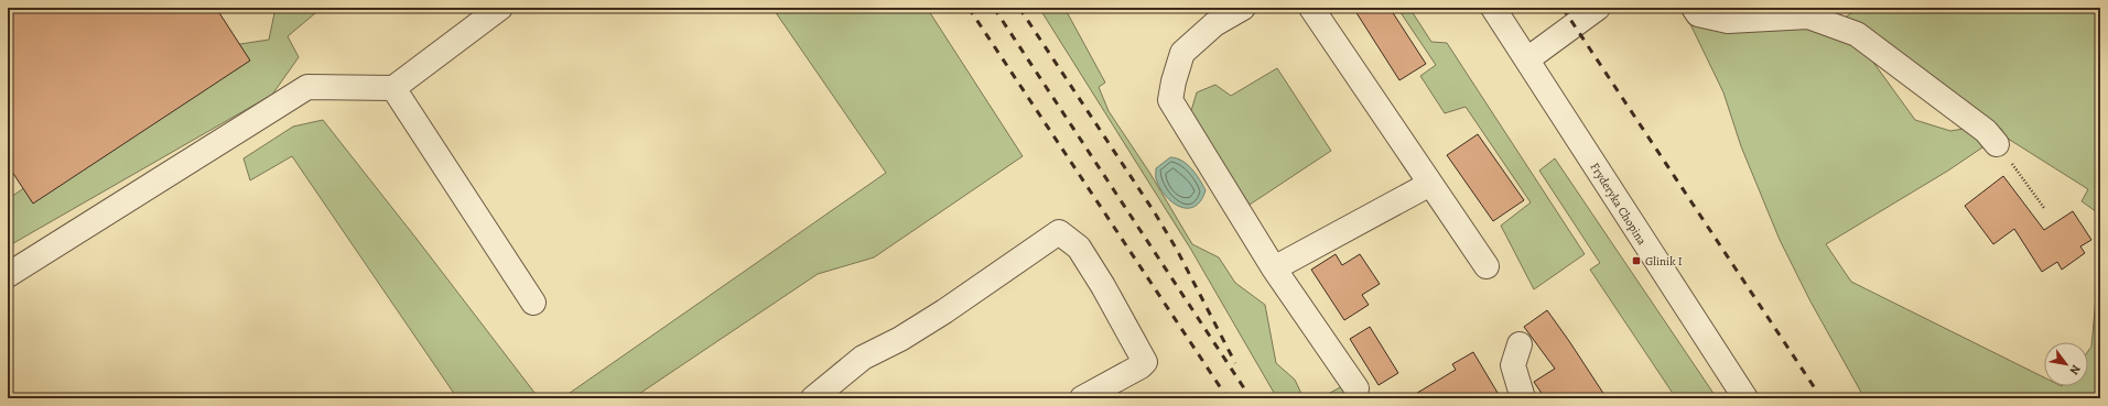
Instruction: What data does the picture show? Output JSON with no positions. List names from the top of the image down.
{
  "streets": {
    "street": ["Fryderyka Chopina"]
  },
  "places": {
    "transit": ["Glinik I"]
  },
  "north": "bottom right"
}
